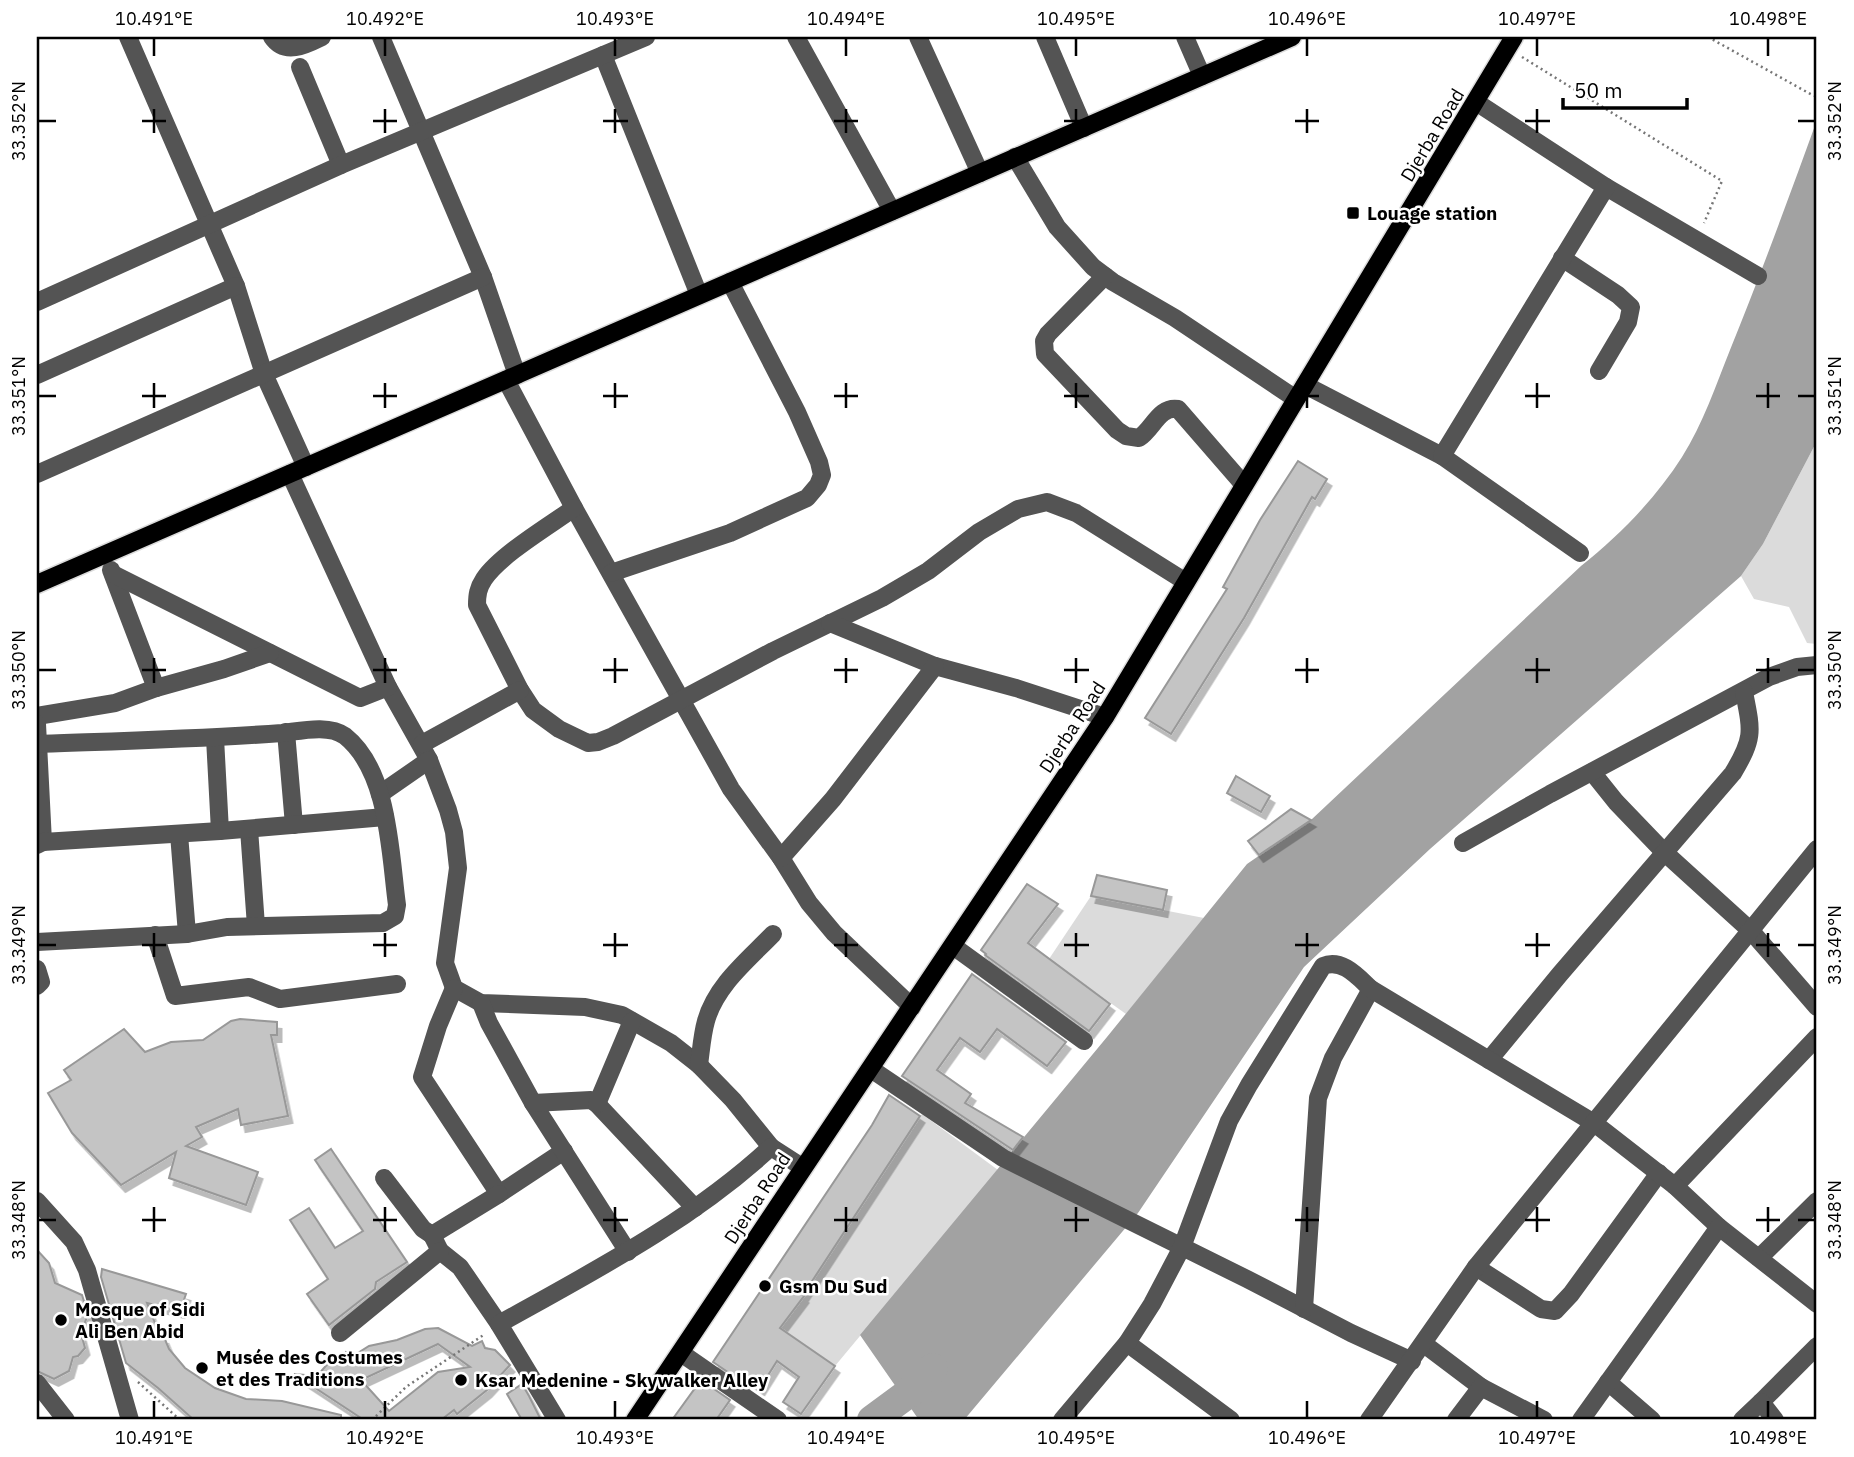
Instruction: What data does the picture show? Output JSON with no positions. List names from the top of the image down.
{
  "streets": {
    "main road": ["Djerba Road"]
  },
  "places": {
    "transit": ["Louage station"],
    "other": [
      "Gsm Du Sud",
      "Mosque of Sidi Ali Ben Abid",
      "Musée des Costumes et des Traditions",
      "Ksar Medenine - Skywalker Alley"
    ]
  },
  "scale_bar": "50 m",
  "coordinates": [
    "10.491°E",
    "10.492°E",
    "10.493°E",
    "10.494°E",
    "10.495°E",
    "10.496°E",
    "10.497°E",
    "10.498°E",
    "33.352°N",
    "33.351°N",
    "33.350°N",
    "33.349°N",
    "33.348°N"
  ]
}
